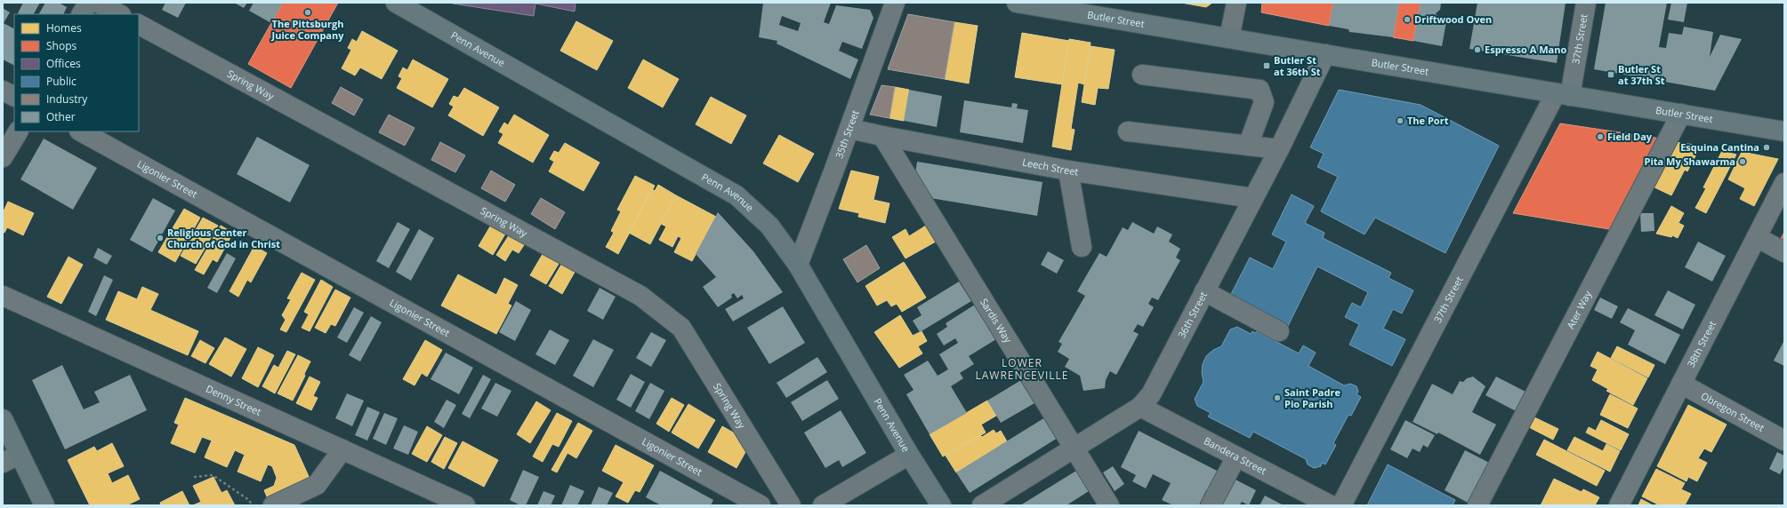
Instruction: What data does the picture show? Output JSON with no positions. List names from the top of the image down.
{
  "streets": {
    "main road": ["Butler Street", "Penn Avenue"],
    "street": [
      "37th Street",
      "Spring Way",
      "35th Street",
      "Leech Street",
      "Ligonier Street",
      "Ater Way",
      "36th Street",
      "Sardis Way",
      "38th Street",
      "Denny Street",
      "Obregon Street",
      "Bandera Street"
    ]
  },
  "crossings": [
    ["Butler Street", "37th Street"],
    ["Butler Street", "Ater Way"],
    ["Butler Street", "36th Street"],
    ["Penn Avenue", "35th Street"],
    ["35th Street", "Leech Street"],
    ["Leech Street", "36th Street"],
    ["Leech Street", "Sardis Way"],
    ["36th Street", "Sardis Way"],
    ["36th Street", "Bandera Street"],
    ["38th Street", "Obregon Street"]
  ],
  "districts": ["LOWER LAWRENCEVILLE"],
  "places": {
    "other": [
      "The Pittsburgh Juice Company",
      "Driftwood Oven",
      "Espresso A Mano",
      "The Port",
      "Field Day",
      "Esquina Cantina",
      "Pita My Shawarma",
      "Religious Center Church of God in Christ",
      "Saint Padre Pio Parish"
    ],
    "transit": ["Butler St at 36th St", "Butler St at 37th St"]
  },
  "legend": [
    "Homes",
    "Shops",
    "Offices",
    "Public",
    "Industry",
    "Other"
  ]
}
